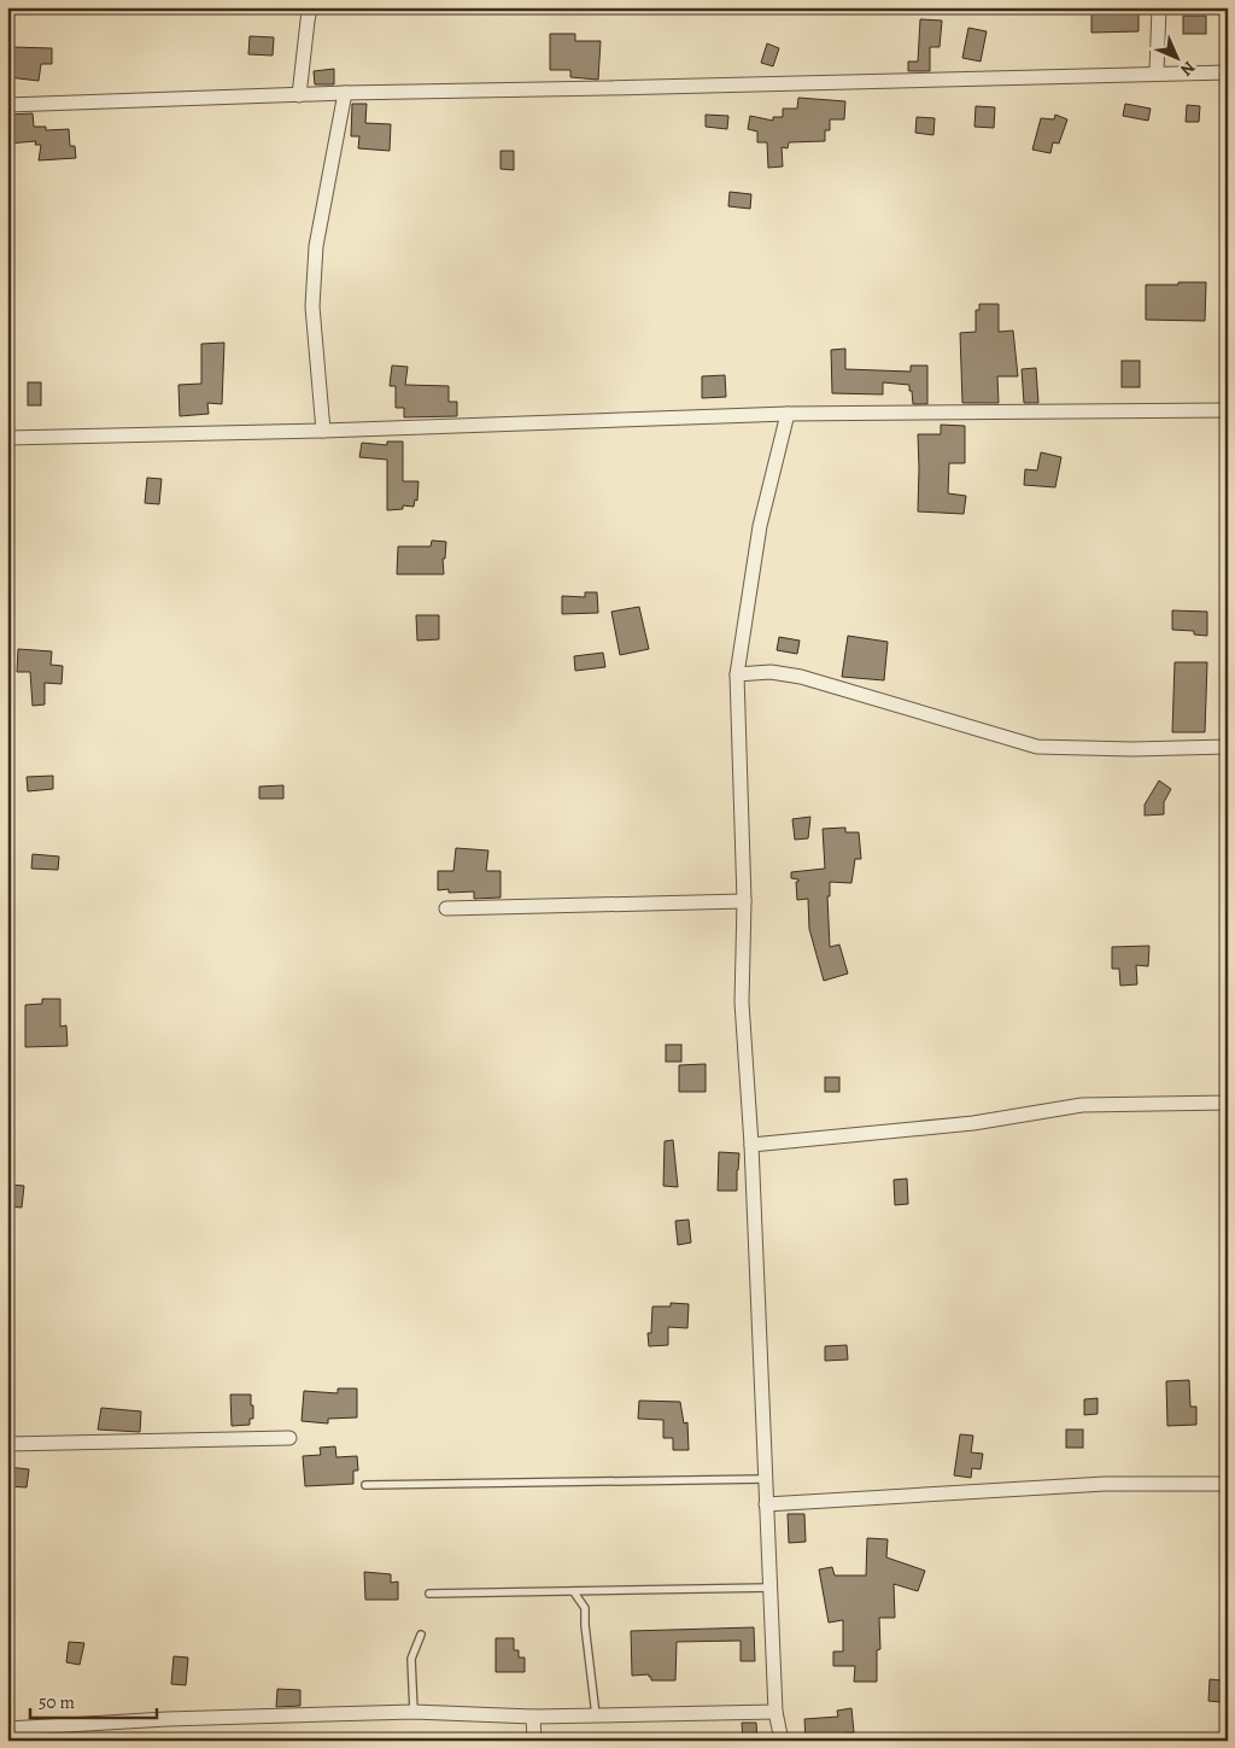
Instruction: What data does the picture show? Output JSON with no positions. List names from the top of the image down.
{
  "scale_bar": "50 m",
  "north": "bottom right"
}
